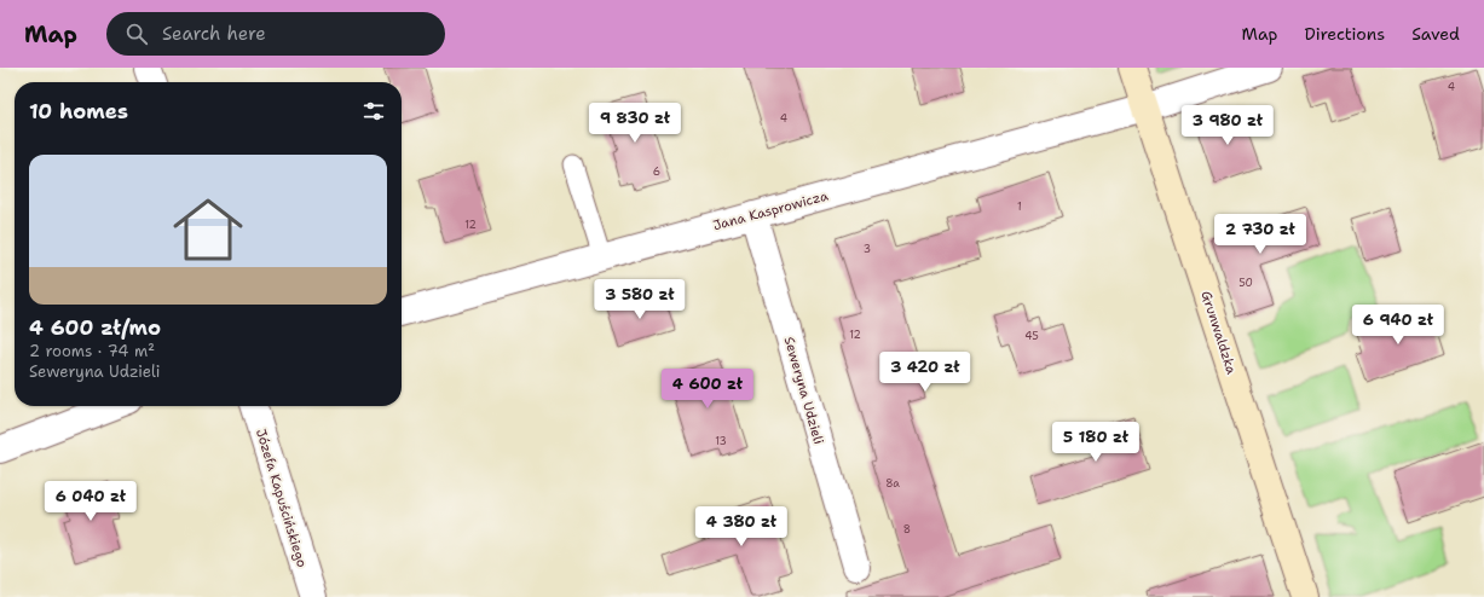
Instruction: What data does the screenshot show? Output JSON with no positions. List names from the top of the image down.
{
  "streets": {
    "street": [
      "Jana Kasprowicza",
      "Grunwaldzka",
      "Seweryna Udzieli",
      "Józefa Kapuścińskiego"
    ]
  },
  "crossings": [
    ["Jana Kasprowicza", "Grunwaldzka"],
    ["Jana Kasprowicza", "Seweryna Udzieli"]
  ],
  "house_numbers": [
    "4",
    "4",
    "6",
    "1",
    "12",
    "3",
    "50",
    "12",
    "45",
    "13",
    "8a",
    "8"
  ],
  "page": {
    "header": "Map",
    "search": "Search here",
    "nav": ["Map", "Directions", "Saved"],
    "heading": "10 homes",
    "price": [
      "9 830 zł",
      "3 980 zł",
      "2 730 zł",
      "3 580 zł",
      "6 940 zł",
      "3 420 zł",
      "4 600 zł",
      "5 180 zł",
      "6 040 zł",
      "4 380 zł"
    ],
    "list": [
      {
        "name": "4 600 zł/mo",
        "note": "2 rooms · 74 m² · Seweryna Udzieli"
      }
    ]
  }
}
